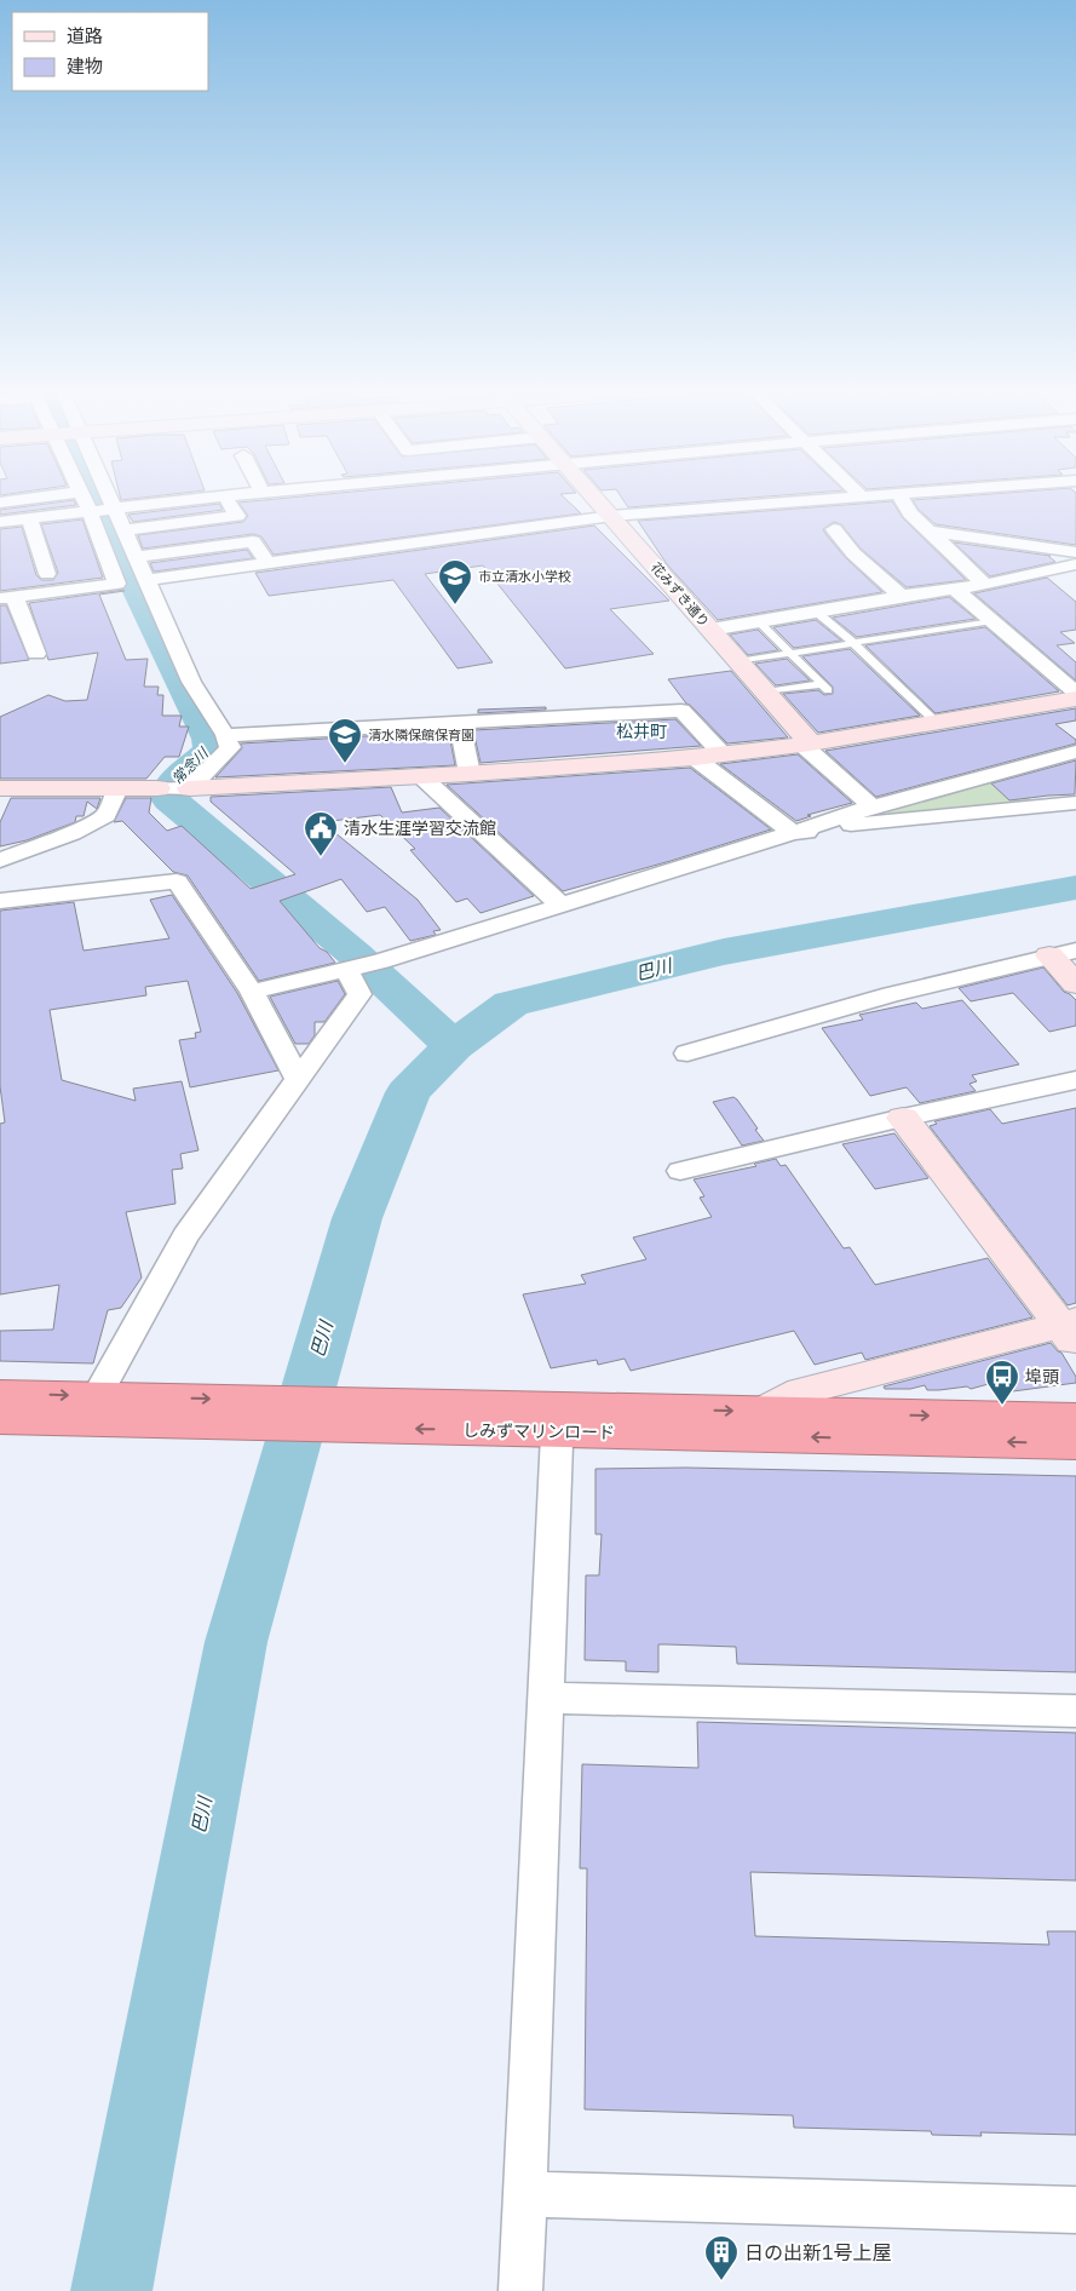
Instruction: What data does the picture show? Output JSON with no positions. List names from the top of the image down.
{
  "streets": {
    "highway": ["しみずマリンロード"],
    "street": ["花みずき通り"]
  },
  "districts": ["松井町"],
  "water": ["常念川", "巴川"],
  "places": {
    "school or university": ["市立清水小学校", "清水隣保館保育園"],
    "public building": ["清水生涯学習交流館"],
    "bus stop": ["埠頭"],
    "building": ["日の出新1号上屋"]
  },
  "legend": ["道路", "建物"]
}
